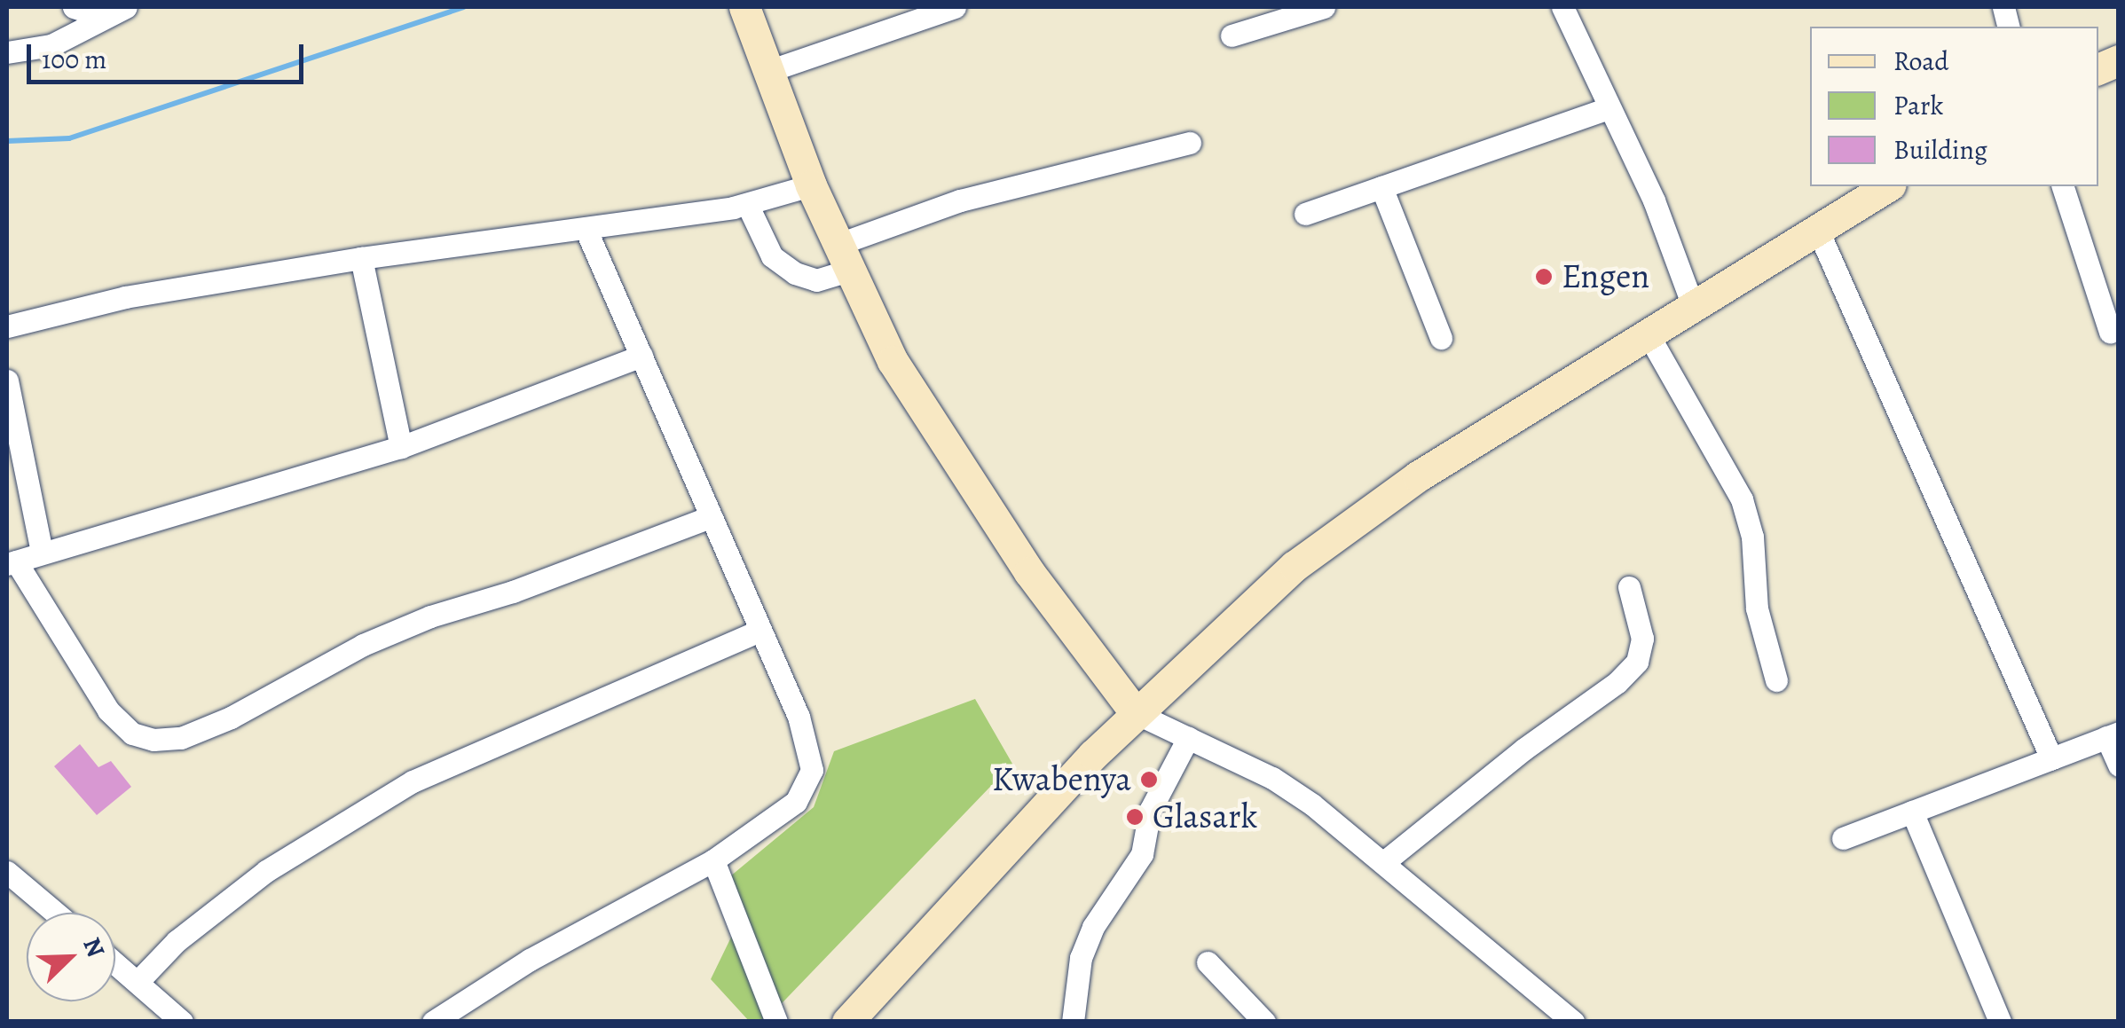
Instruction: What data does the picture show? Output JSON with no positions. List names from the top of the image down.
{
  "places": ["Engen", "Kwabenya", "Glasark"],
  "legend": ["Road", "Park", "Building"],
  "scale_bar": "100 m",
  "north": "top right"
}
